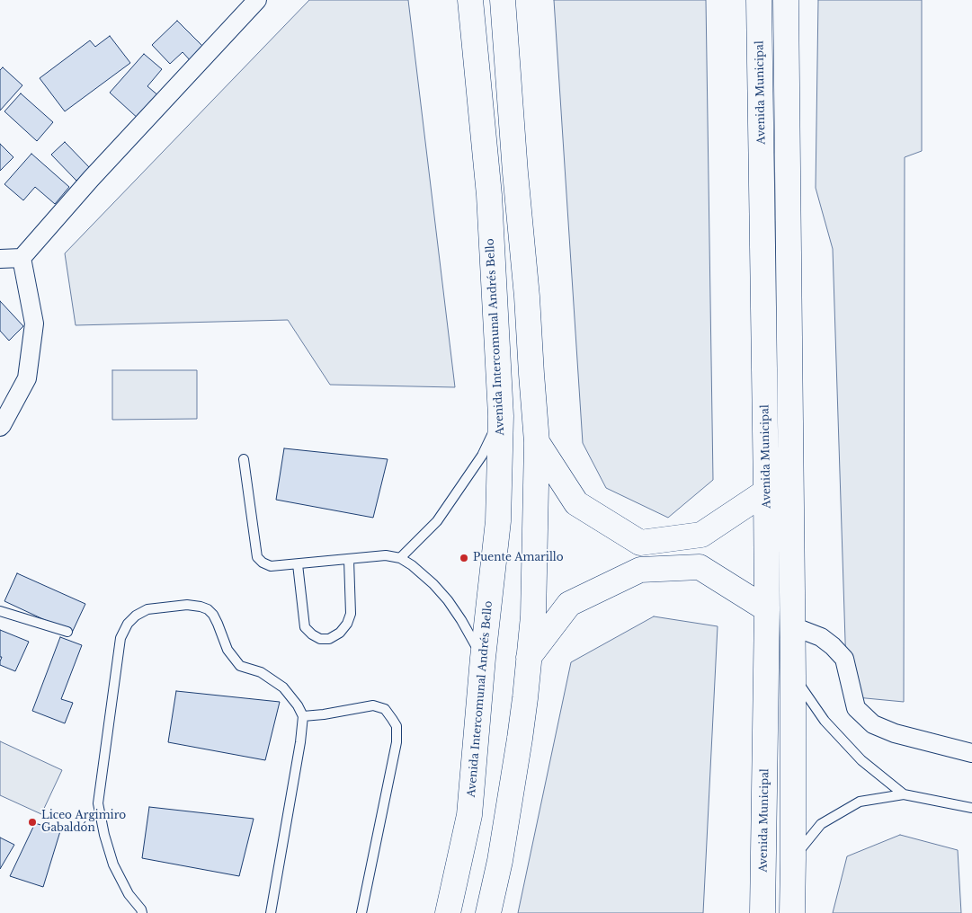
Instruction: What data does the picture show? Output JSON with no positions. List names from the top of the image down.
{
  "streets": {
    "highway": ["Avenida Municipal", "Avenida Intercomunal Andrés Bello"]
  },
  "places": ["Puente Amarillo", "Liceo Argimiro Gabaldón"]
}
